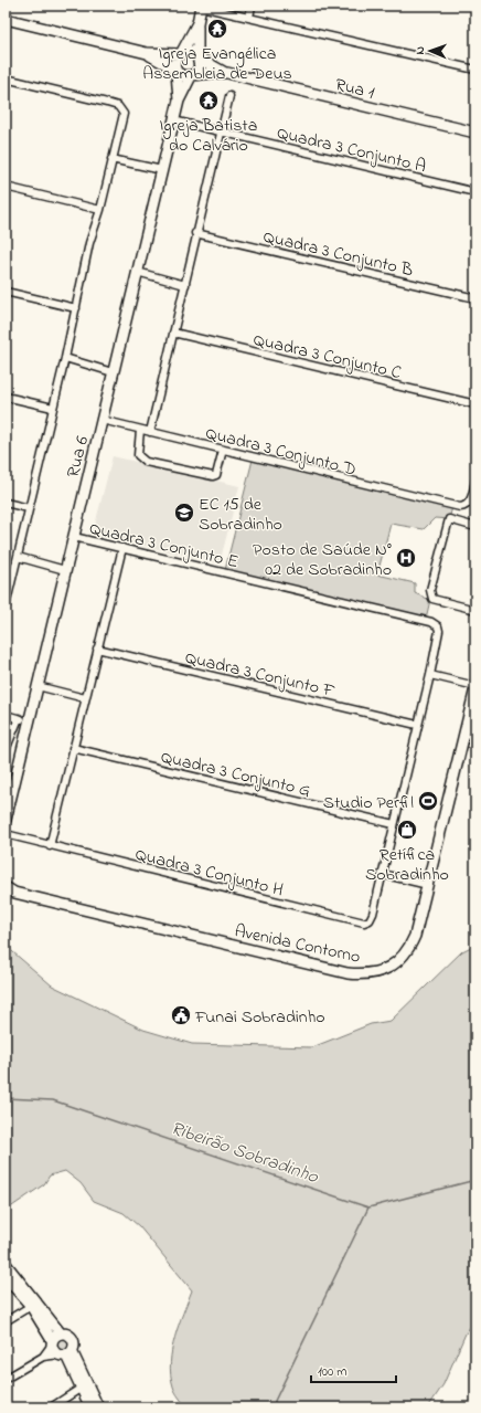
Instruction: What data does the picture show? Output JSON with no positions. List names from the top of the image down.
{
  "streets": {
    "street": [
      "Rua 1",
      "Quadra 3 Conjunto A",
      "Quadra 3 Conjunto B",
      "Quadra 3 Conjunto C",
      "Quadra 3 Conjunto D",
      "Rua 6",
      "Quadra 3 Conjunto E",
      "Quadra 3 Conjunto F",
      "Quadra 3 Conjunto G",
      "Quadra 3 Conjunto H",
      "Avenida Contorno"
    ]
  },
  "crossings": [
    ["Quadra 3 Conjunto A", "Rua 6"],
    ["Quadra 3 Conjunto D", "Rua 6"],
    ["Rua 6", "Quadra 3 Conjunto E"]
  ],
  "water": ["Ribeirão Sobradinho"],
  "places": {
    "temple": ["Igreja Evangélica Assembleia de Deus", "Igreja Batista do Calvário"],
    "school or university": ["EC 15 de Sobradinho"],
    "hospital": ["Posto de Saúde N° 02 de Sobradinho"],
    "sports": ["Studio Perfil"],
    "shop": ["Retífica Sobradinho"],
    "public building": ["Funai Sobradinho"]
  },
  "scale_bar": "100 m",
  "north": "left"
}
